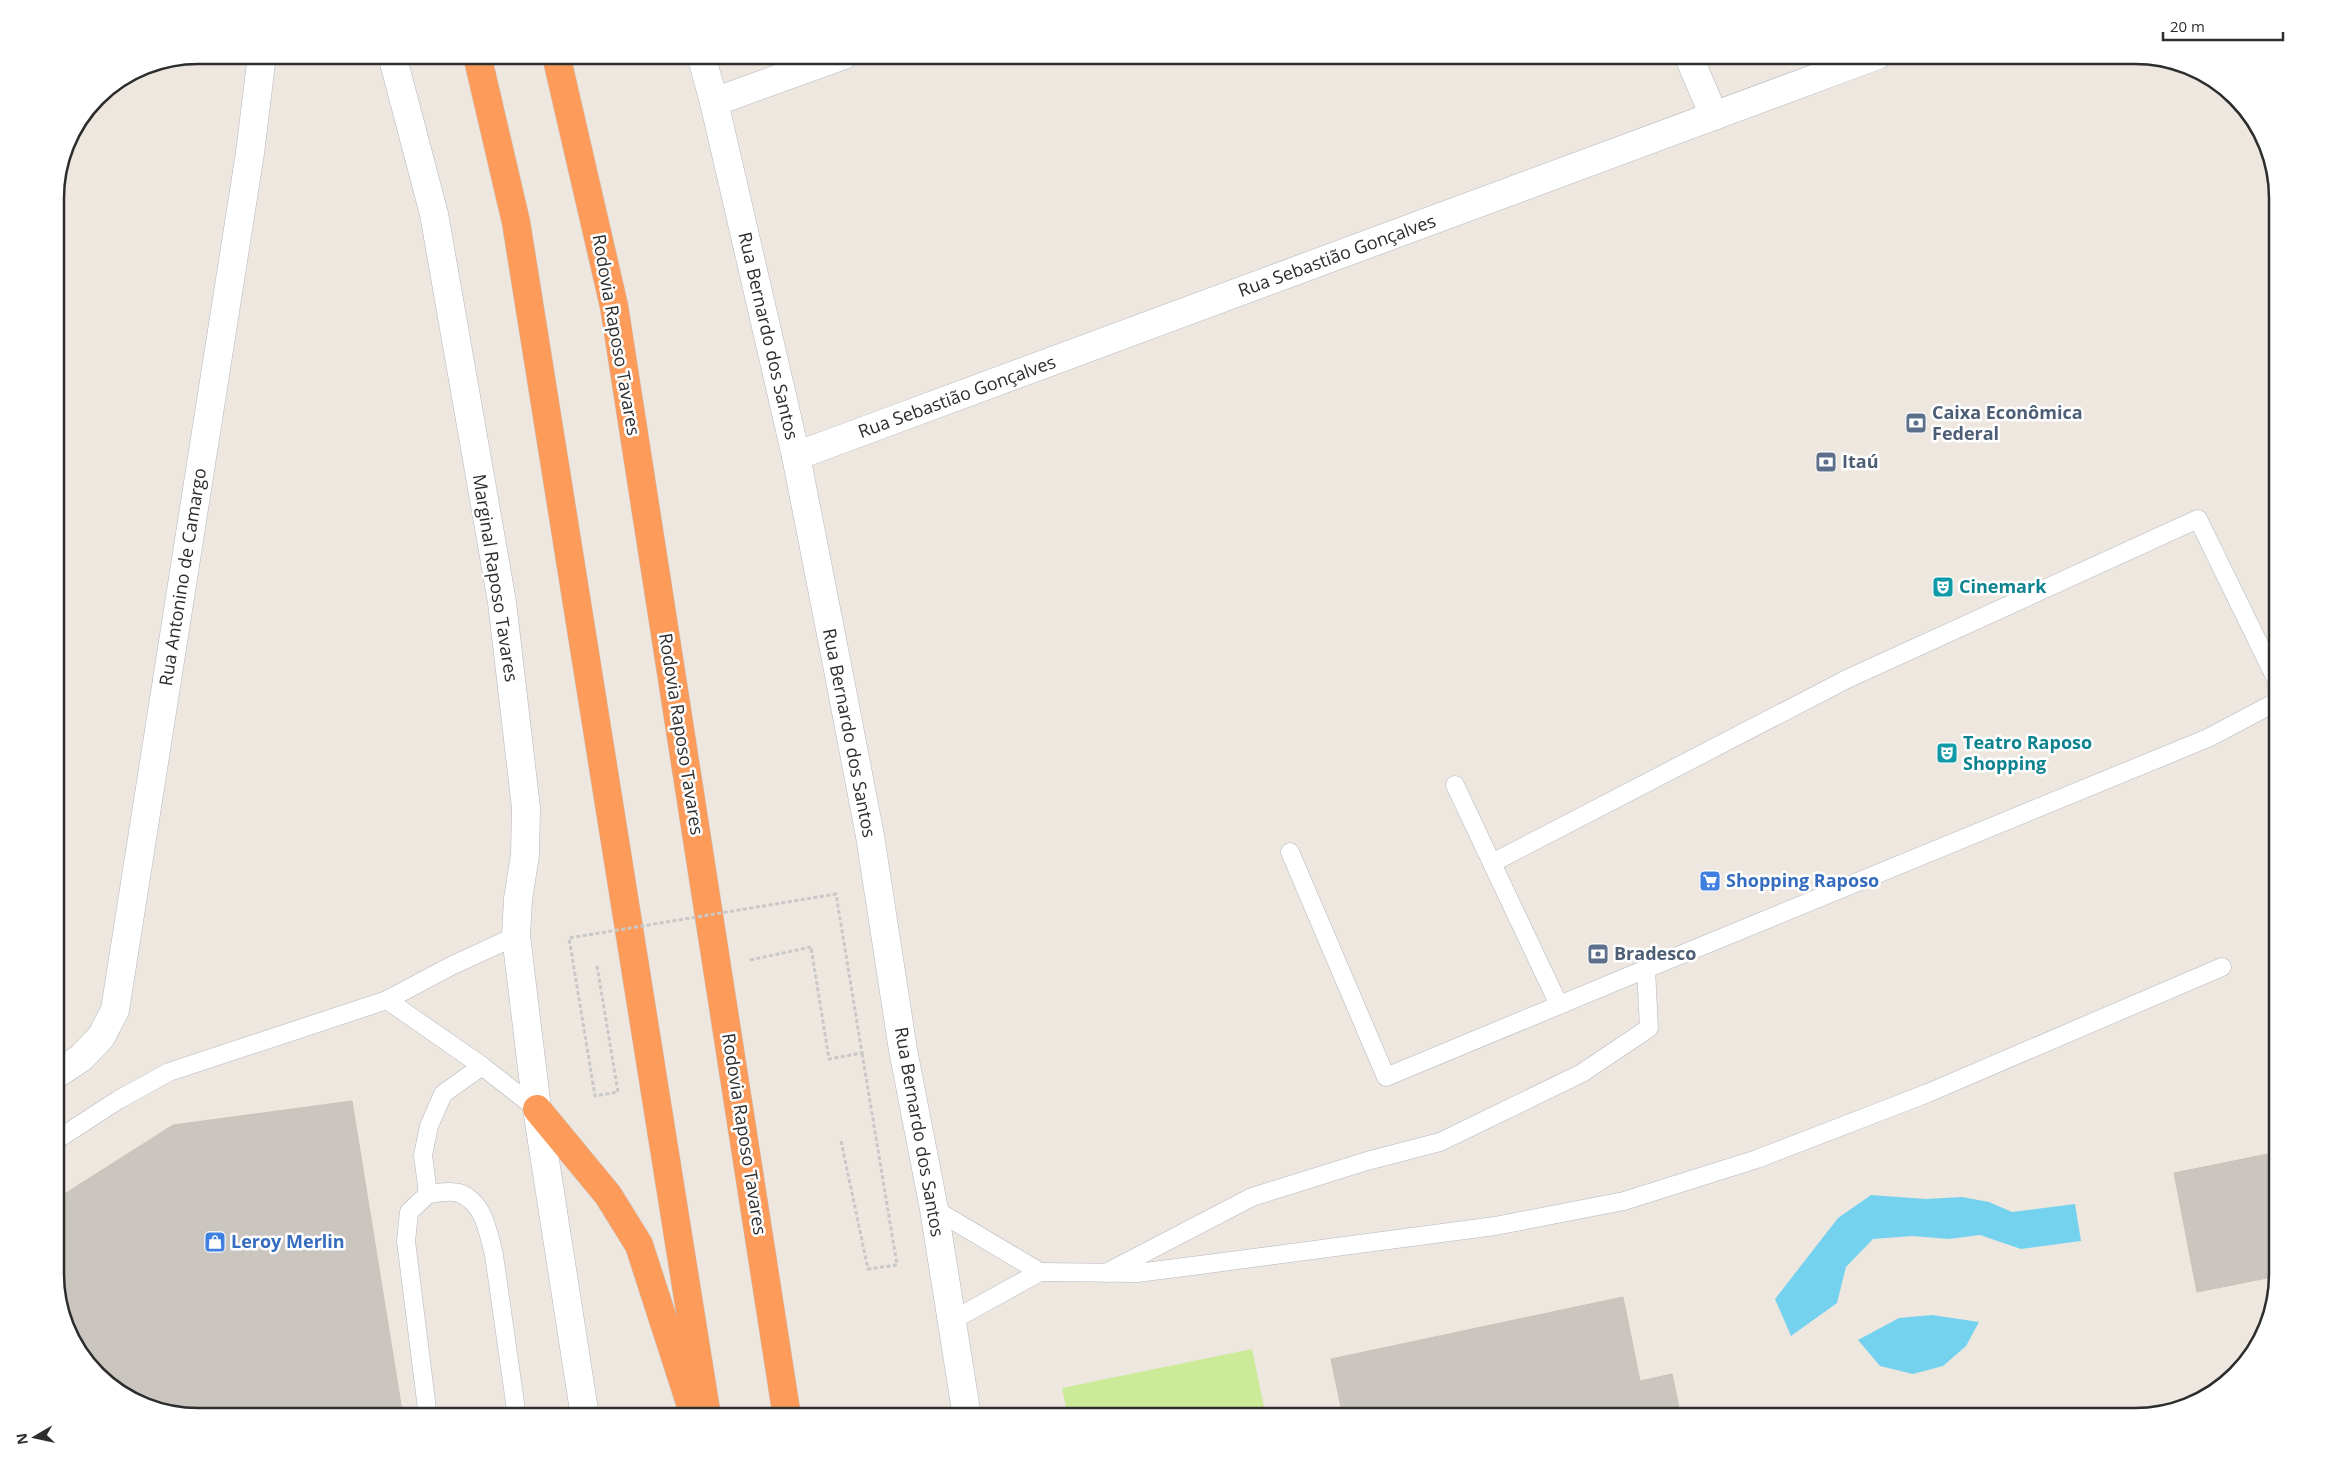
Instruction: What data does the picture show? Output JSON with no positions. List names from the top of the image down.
{
  "streets": {
    "highway": ["Rodovia Raposo Tavares"],
    "street": [
      "Rua Sebastião Gonçalves",
      "Rua Bernardo dos Santos",
      "Rua Antonino de Camargo",
      "Marginal Raposo Tavares"
    ]
  },
  "crossings": [
    ["Rua Sebastião Gonçalves", "Rua Bernardo dos Santos"]
  ],
  "places": {
    "bank": ["Caixa Econômica Federal", "Itaú", "Bradesco"],
    "theatre": ["Cinemark", "Teatro Raposo Shopping"],
    "supermarket": ["Shopping Raposo"],
    "shop": ["Leroy Merlin"]
  },
  "scale_bar": "20 m",
  "north": "left"
}
